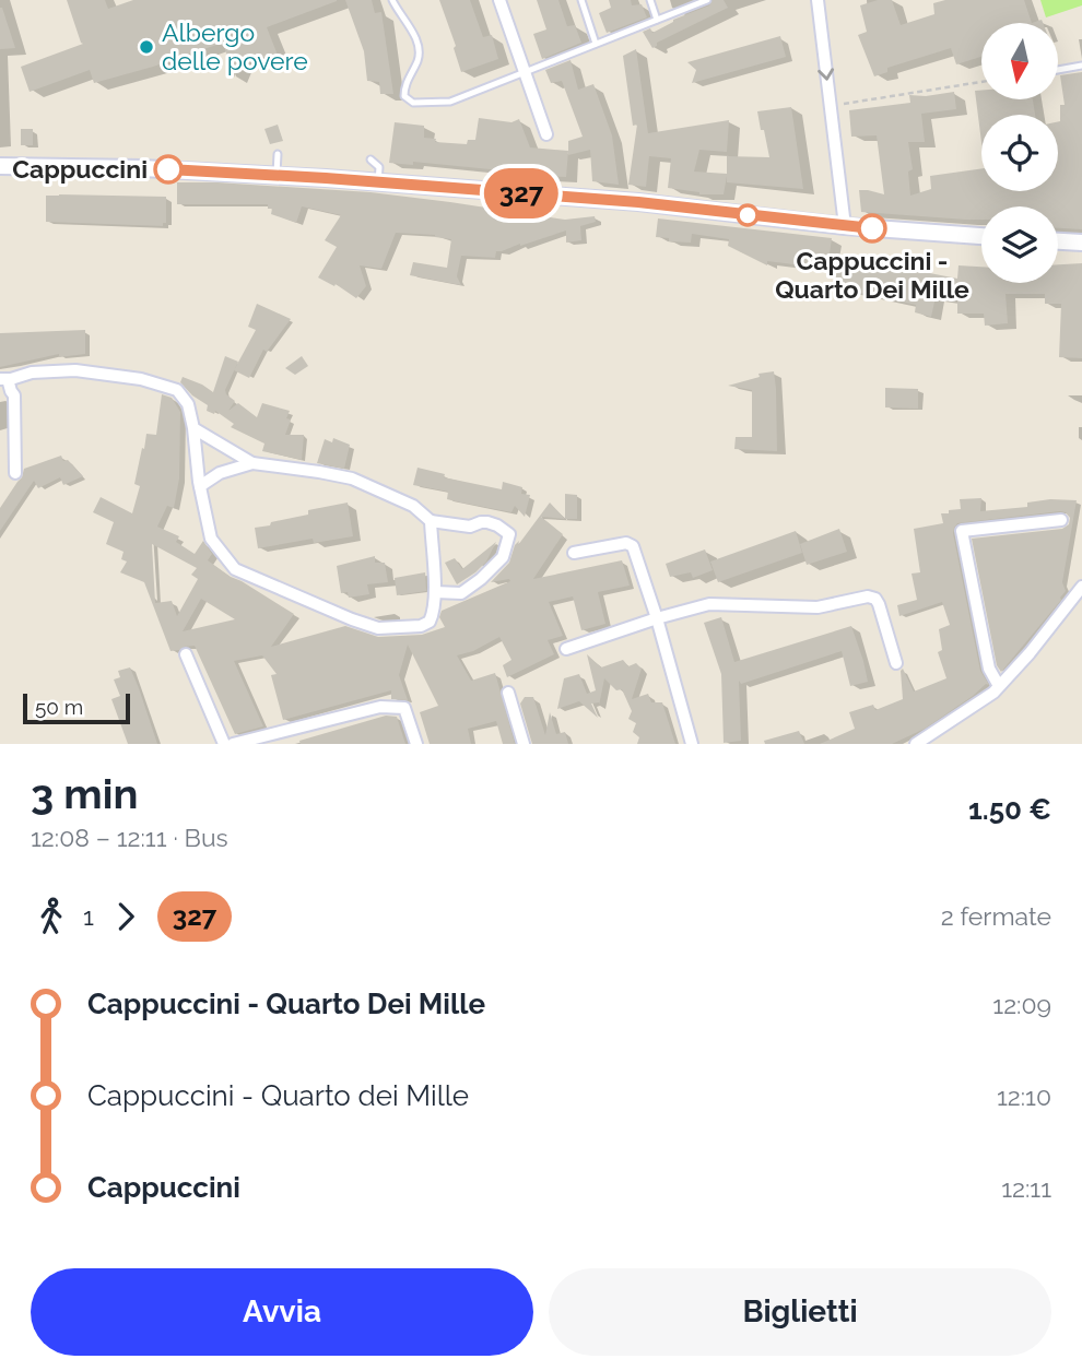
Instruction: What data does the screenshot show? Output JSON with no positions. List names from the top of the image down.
{
  "places": ["Albergo delle povere", "Cappuccini", "Cappuccini - Quarto Dei Mille"],
  "lines": ["bus line 327"],
  "scale_bar": "50 m",
  "north": "bottom",
  "page": {
    "on_map": "327",
    "scale": "50 m",
    "heading": ["3 min", "12:08 – 12:11 · Bus", "1.50 €"],
    "legs": ["1", "327", "2 fermate"],
    "list": [
      {
        "name": "Cappuccini - Quarto Dei Mille",
        "value": "12:09"
      },
      {
        "name": "Cappuccini - Quarto dei Mille",
        "value": "12:10"
      },
      {
        "name": "Cappuccini",
        "value": "12:11"
      }
    ],
    "buttons": ["Avvia", "Biglietti"]
  }
}
